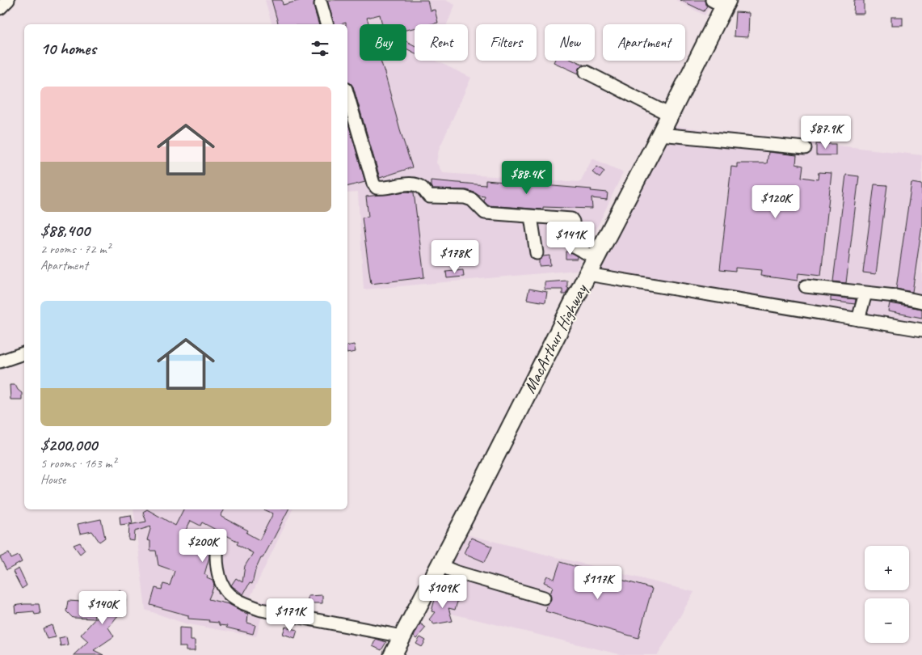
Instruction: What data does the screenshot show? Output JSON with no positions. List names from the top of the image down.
{
  "streets": {
    "highway": ["MacArthur Highway"]
  },
  "page": {
    "chip": [
      "Buy",
      "Rent",
      "Filters",
      "New",
      "Apartment"
    ],
    "heading": "10 homes",
    "list": [
      {
        "name": "$88,400",
        "note": "2 rooms · 72 m² · Apartment"
      },
      {
        "name": "$200,000",
        "note": "5 rooms · 163 m² · House"
      }
    ],
    "price": [
      "$87.9K",
      "$88.4K",
      "$120K",
      "$141K",
      "$178K",
      "$200K",
      "$117K",
      "$109K",
      "$140K",
      "$171K"
    ],
    "map_buttons": ["+", "−"]
  }
}
